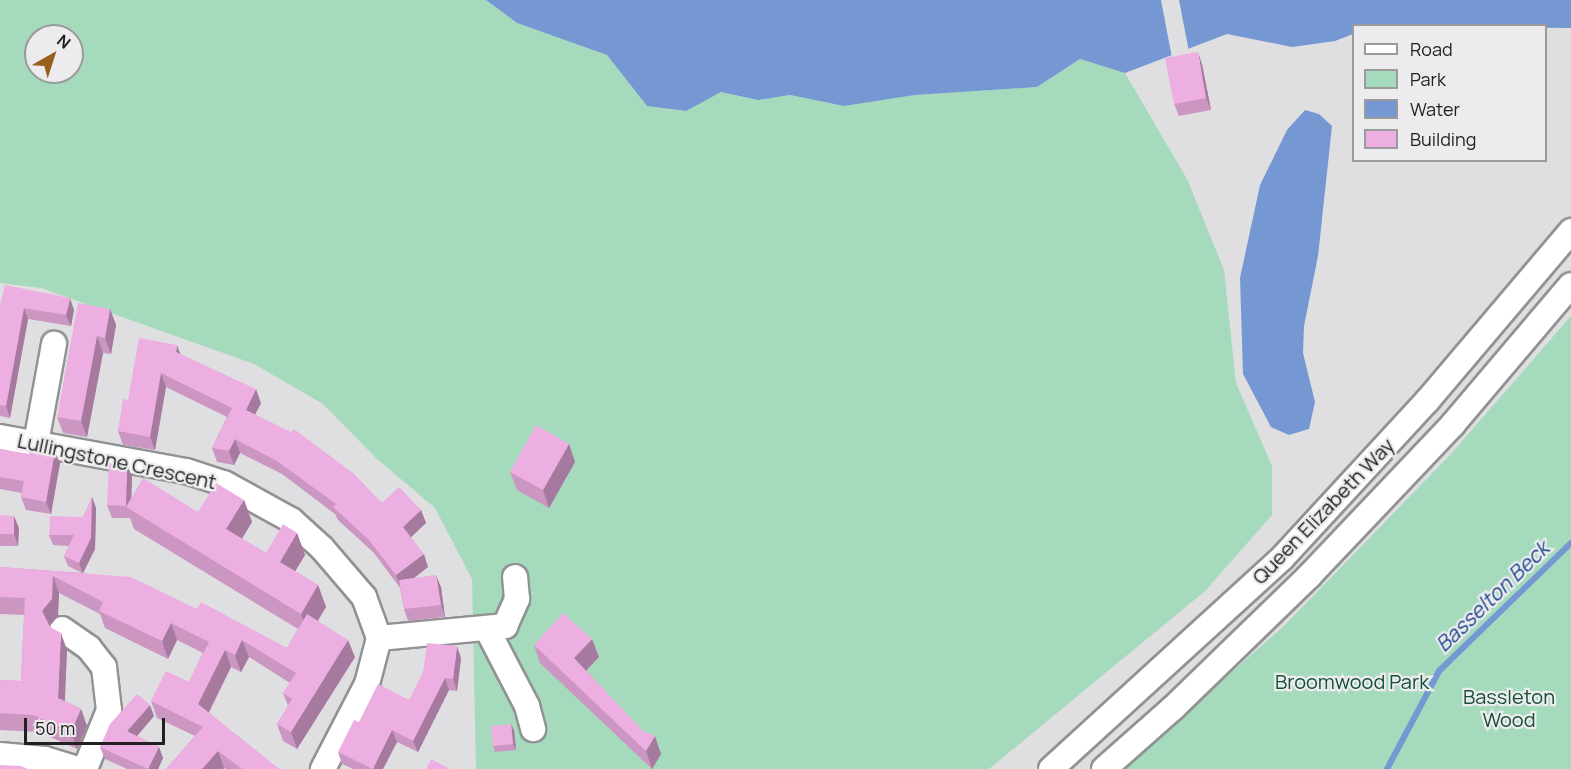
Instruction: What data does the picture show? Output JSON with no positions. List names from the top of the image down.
{
  "streets": {
    "street": ["Lullingstone Crescent", "Queen Elizabeth Way"]
  },
  "water": ["Basselton Beck"],
  "parks": ["Broomwood Park", "Bassleton Wood"],
  "legend": [
    "Road",
    "Park",
    "Water",
    "Building"
  ],
  "scale_bar": "50 m",
  "north": "top right"
}
